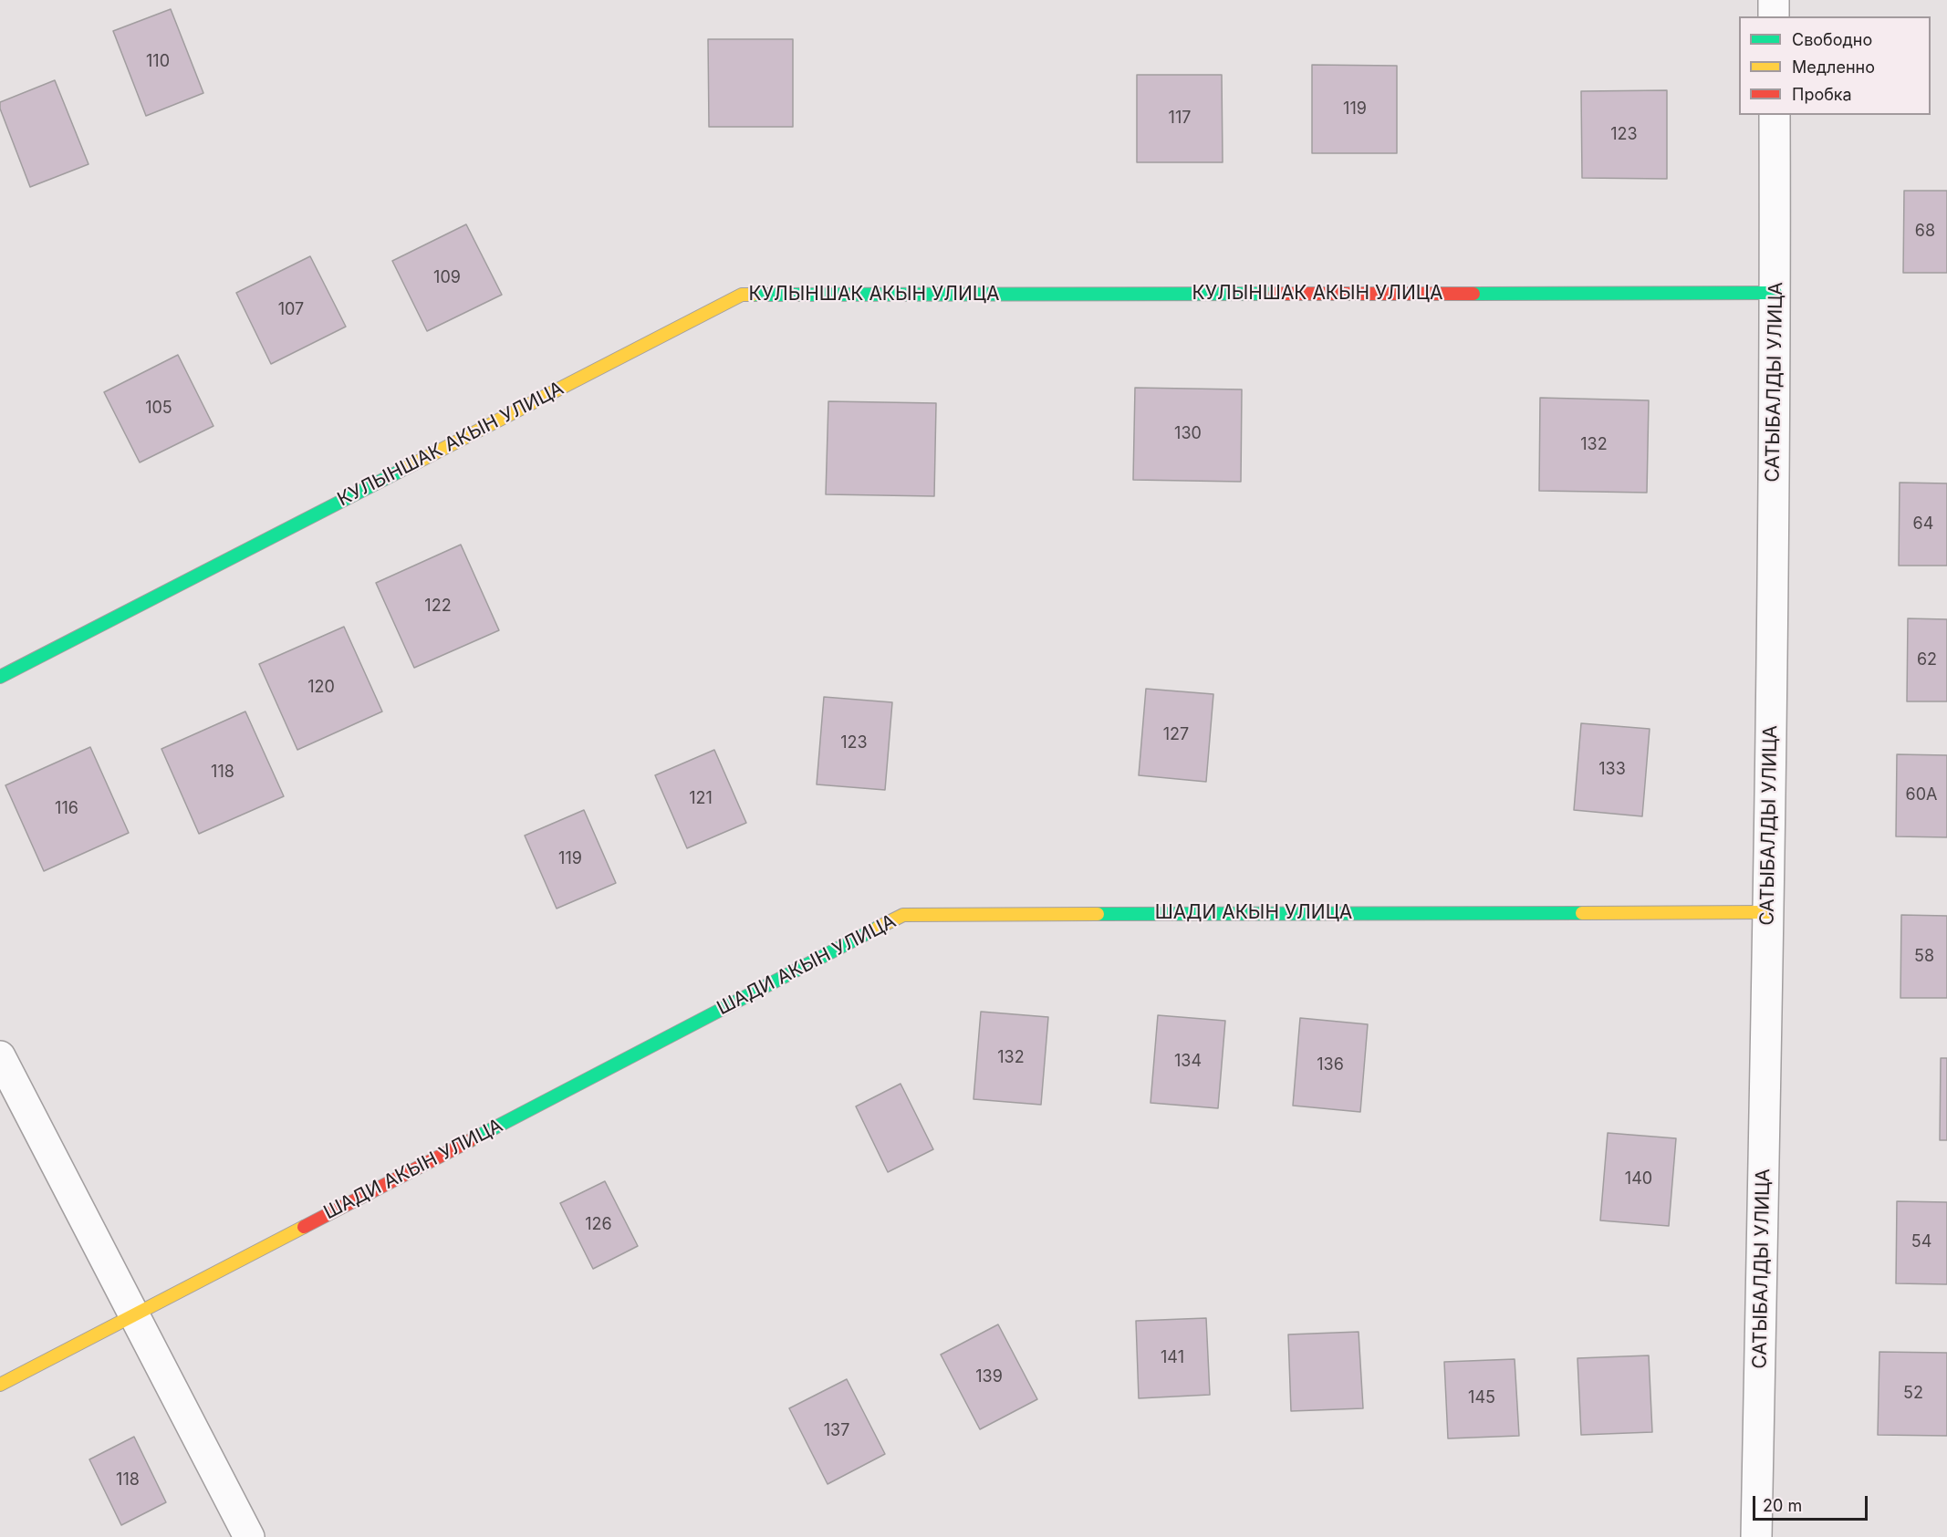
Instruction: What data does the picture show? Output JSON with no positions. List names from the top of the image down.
{
  "streets": {
    "street": ["КУЛЫНШАК АКЫН УЛИЦА", "САТЫБАЛДЫ УЛИЦА", "ШАДИ АКЫН УЛИЦА"]
  },
  "crossings": [
    ["КУЛЫНШАК АКЫН УЛИЦА", "САТЫБАЛДЫ УЛИЦА"],
    ["САТЫБАЛДЫ УЛИЦА", "ШАДИ АКЫН УЛИЦА"]
  ],
  "house_numbers": [
    "110",
    "119",
    "117",
    "123",
    "68",
    "109",
    "107",
    "105",
    "130",
    "132",
    "64",
    "122",
    "62",
    "120",
    "127",
    "123",
    "133",
    "118",
    "60А",
    "121",
    "116",
    "119",
    "58",
    "132",
    "134",
    "136",
    "140",
    "126",
    "54",
    "141",
    "139",
    "52",
    "145",
    "137",
    "118"
  ],
  "legend": ["Свободно", "Медленно", "Пробка"],
  "scale_bar": "20 m"
}
